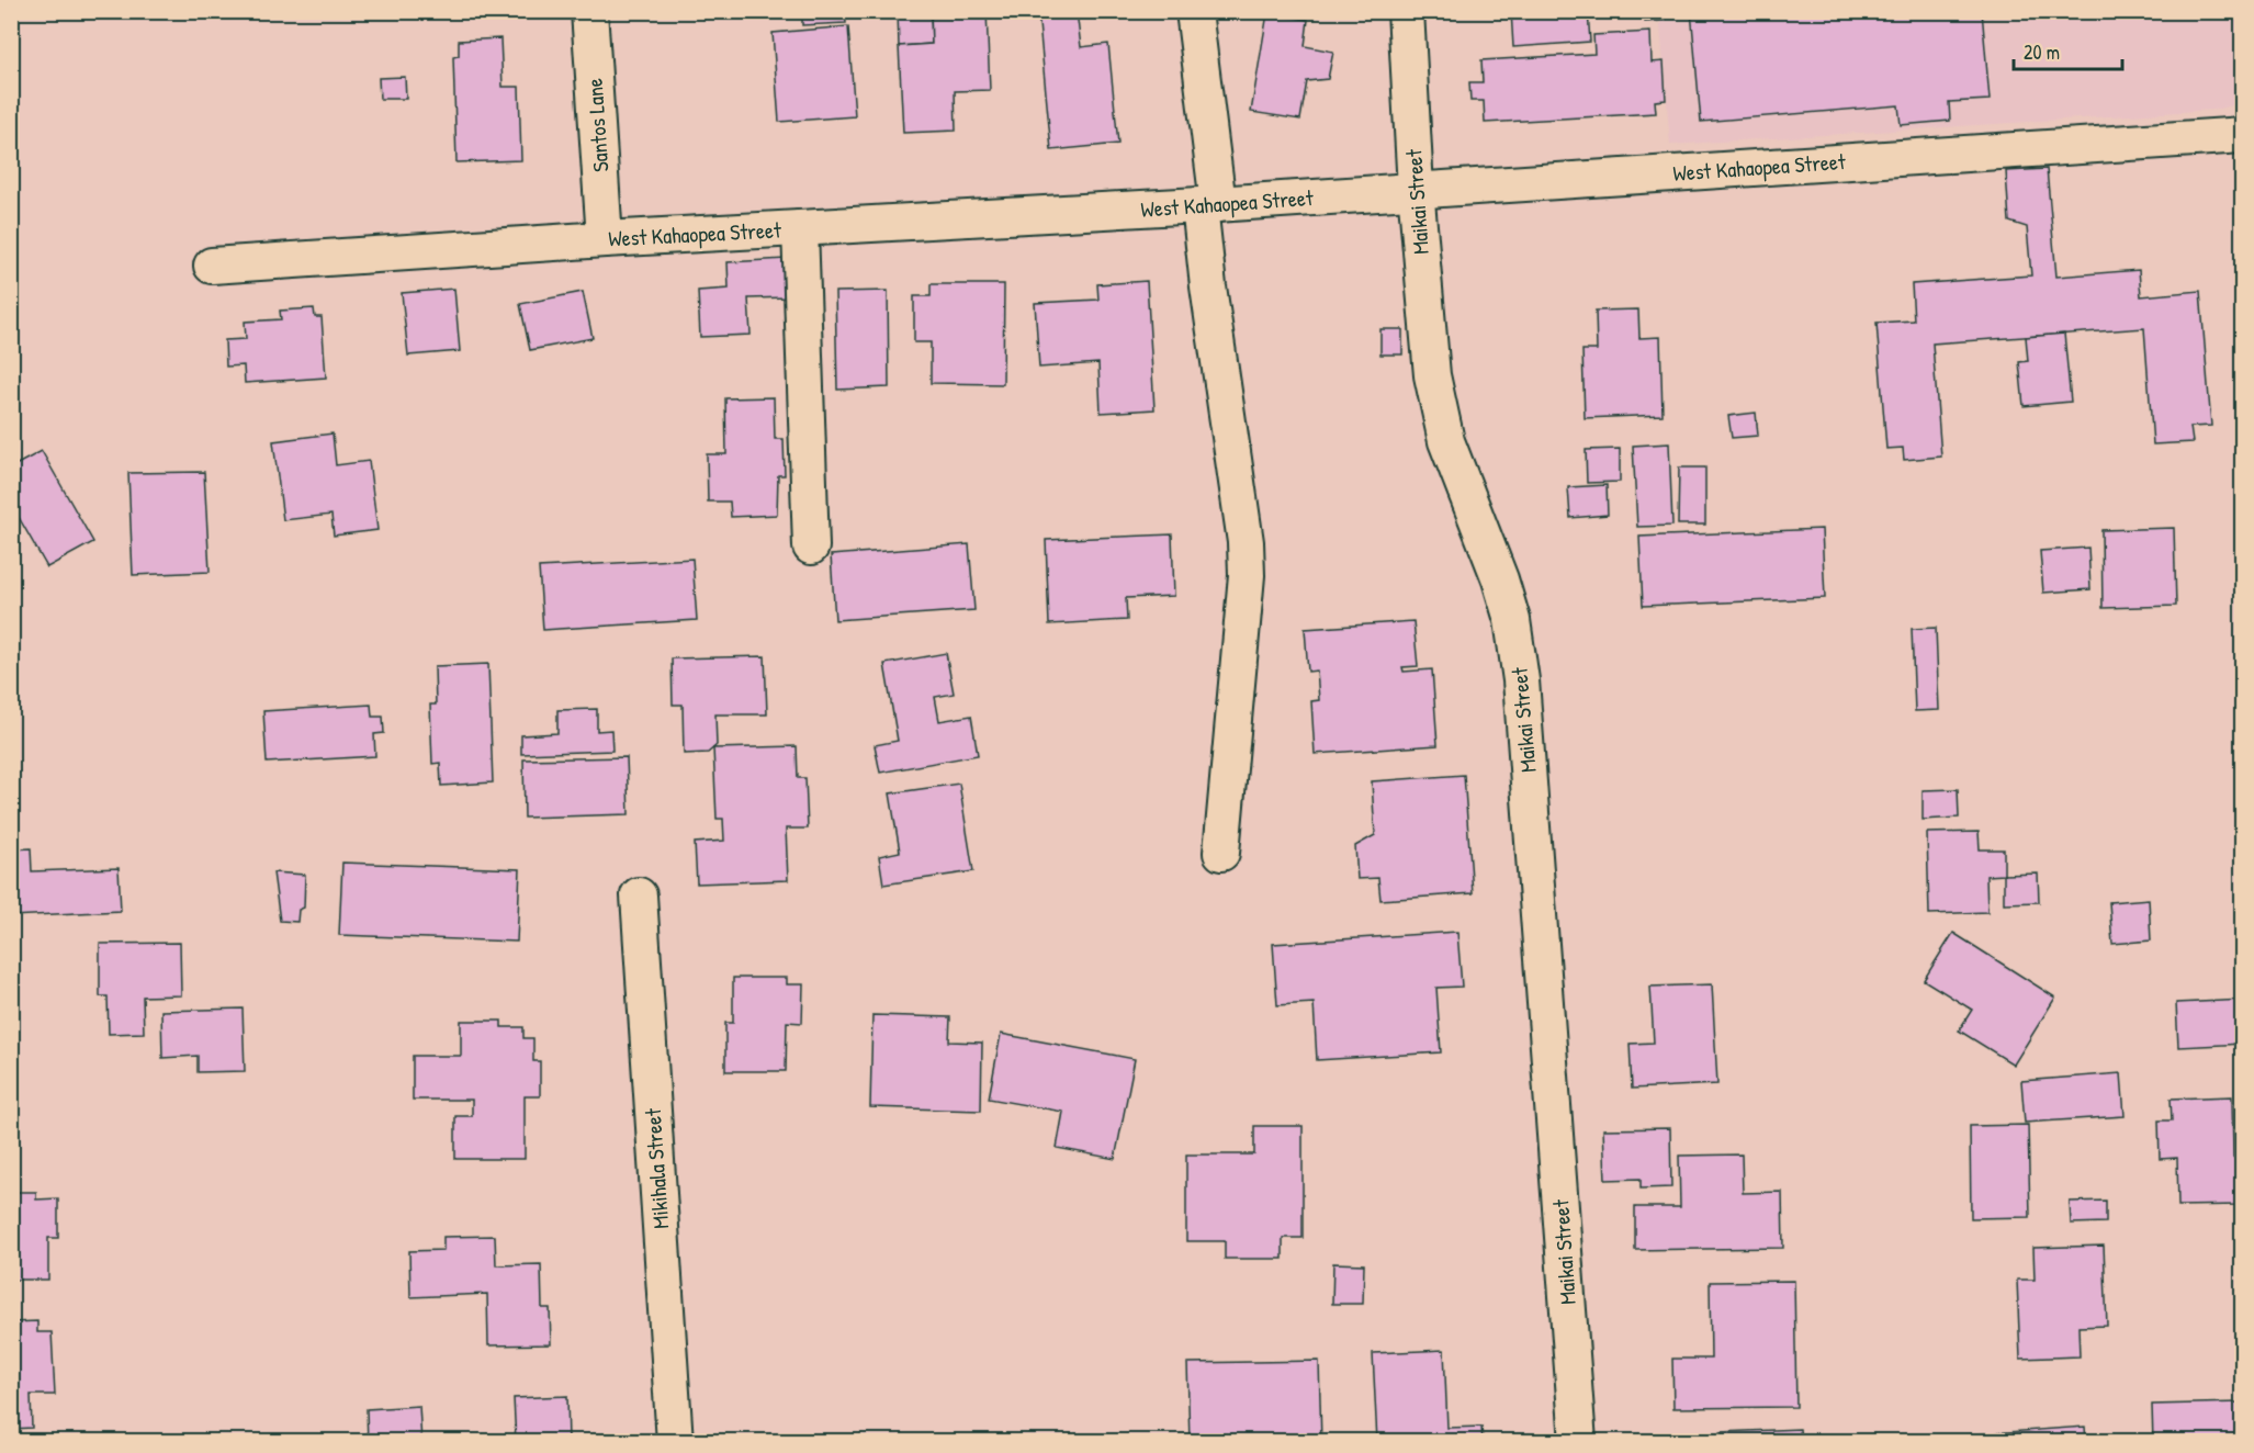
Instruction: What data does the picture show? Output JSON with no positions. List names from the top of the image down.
{
  "streets": {
    "street": [
      "Santos Lane",
      "West Kahaopea Street",
      "Maikai Street",
      "Mikihala Street"
    ]
  },
  "crossings": [
    ["Santos Lane", "West Kahaopea Street"],
    ["West Kahaopea Street", "Maikai Street"]
  ],
  "scale_bar": "20 m"
}
